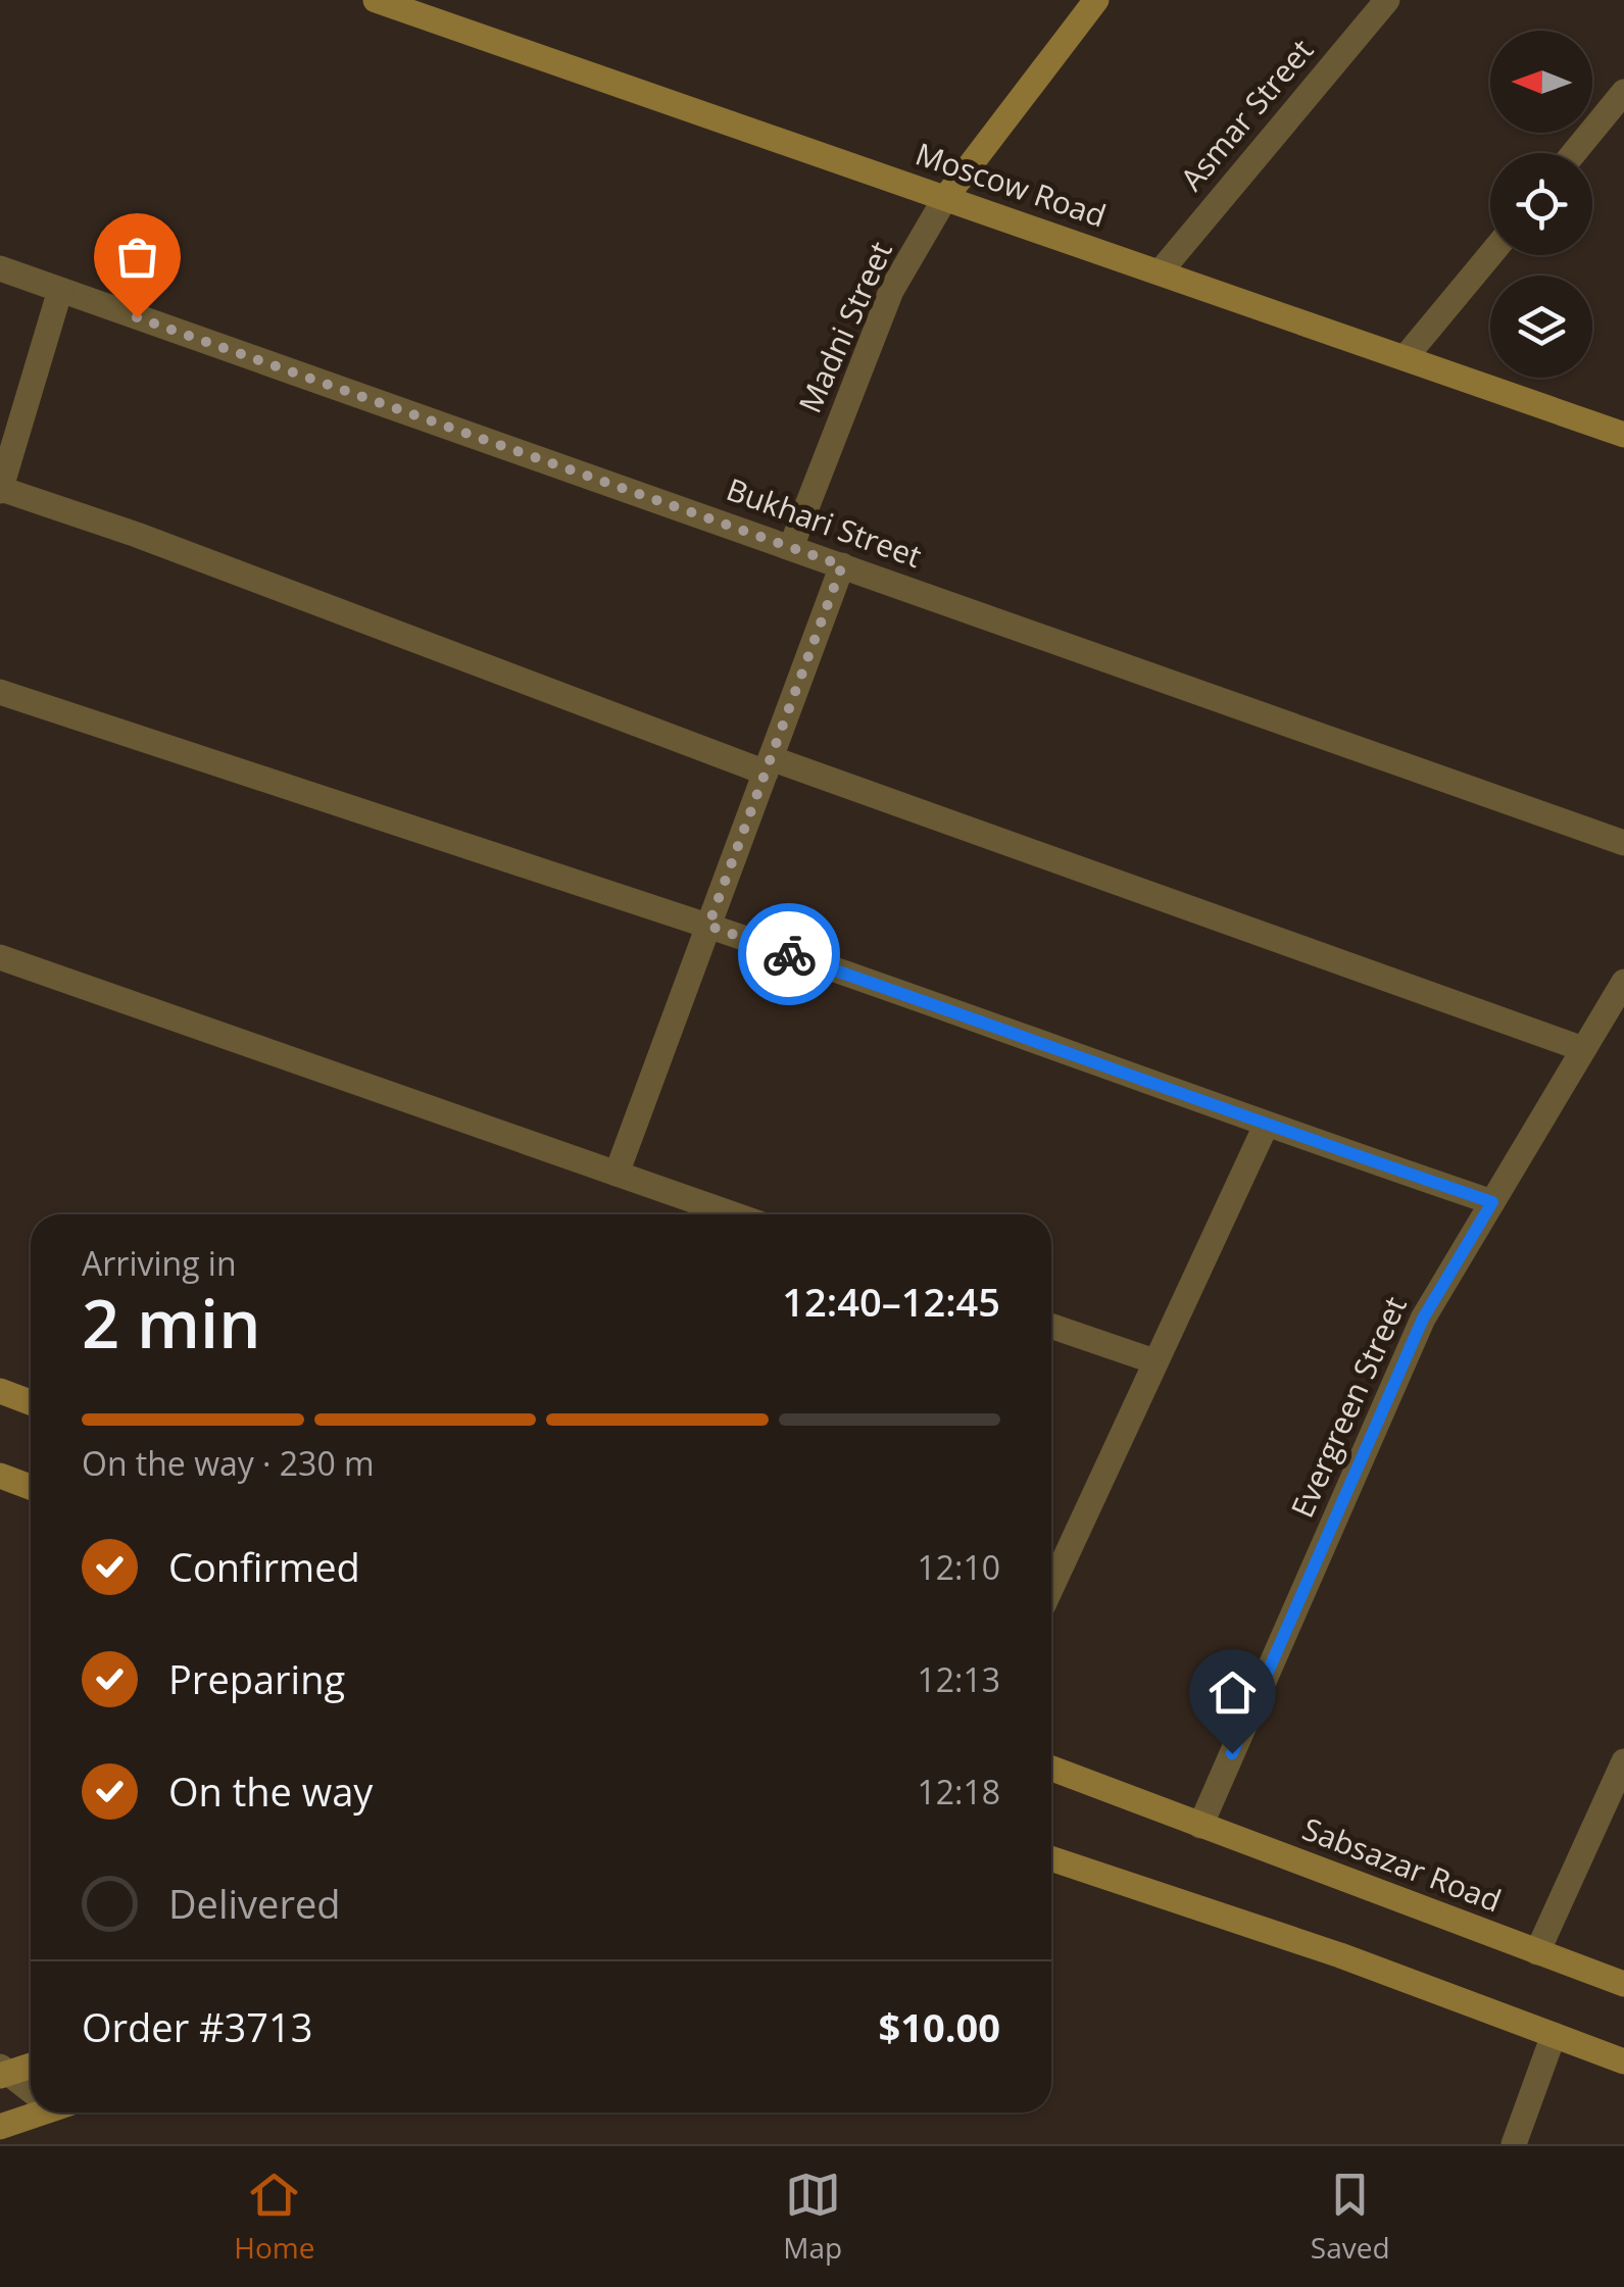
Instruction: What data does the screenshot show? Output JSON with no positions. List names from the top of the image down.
{
  "streets": {
    "street": [
      "Asmar Street",
      "Moscow Road",
      "Madni Street",
      "Bukhari Street",
      "Evergreen Street",
      "Sabsazar Road"
    ]
  },
  "crossings": [
    ["Asmar Street", "Moscow Road"],
    ["Moscow Road", "Madni Street"],
    ["Madni Street", "Bukhari Street"],
    ["Evergreen Street", "Sabsazar Road"]
  ],
  "north": "left",
  "page": {
    "heading": ["2 min", "Arriving in", "12:40–12:45"],
    "panel": ["Order #3713", "$10.00"],
    "bar": "On the way · 230 m",
    "list": [
      ["Confirmed", "12:10"],
      ["Preparing", "12:13"],
      ["On the way", "12:18"],
      "Delivered"
    ],
    "tabs": ["Home", "Map", "Saved"]
  }
}
